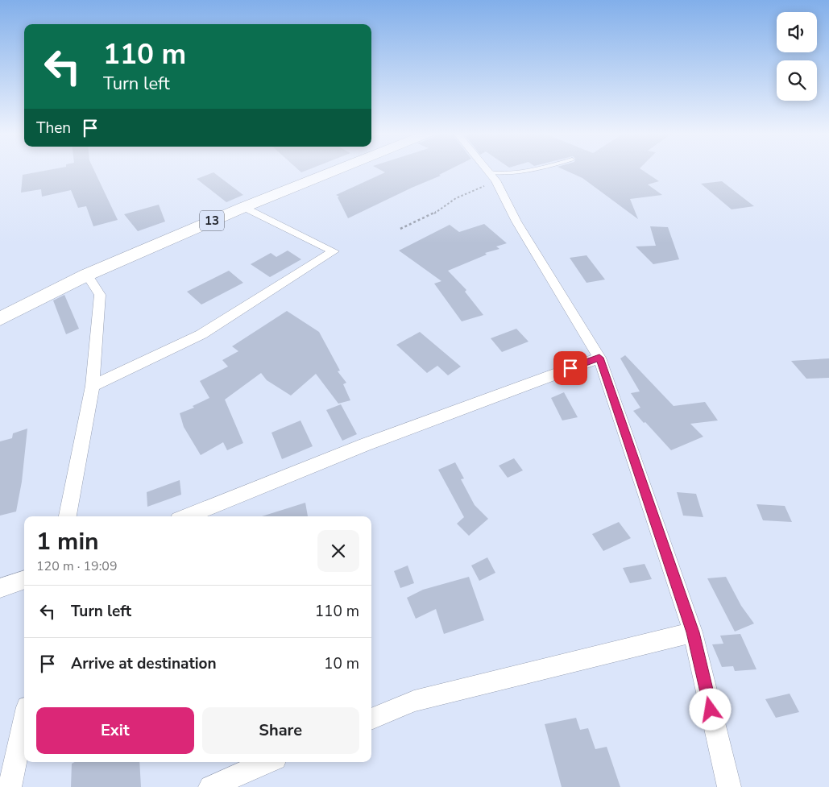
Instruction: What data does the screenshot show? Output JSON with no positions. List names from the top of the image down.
{
  "streets": {
    "main road": ["13"]
  },
  "page": {
    "turn": ["110 m", "Turn left"],
    "then": "Then",
    "heading": ["1 min", "120 m · 19:09"],
    "list": [
      {
        "name": "Turn left",
        "value": "110 m"
      },
      {
        "name": "Arrive at destination",
        "value": "10 m"
      }
    ],
    "buttons": ["Exit", "Share"]
  }
}
